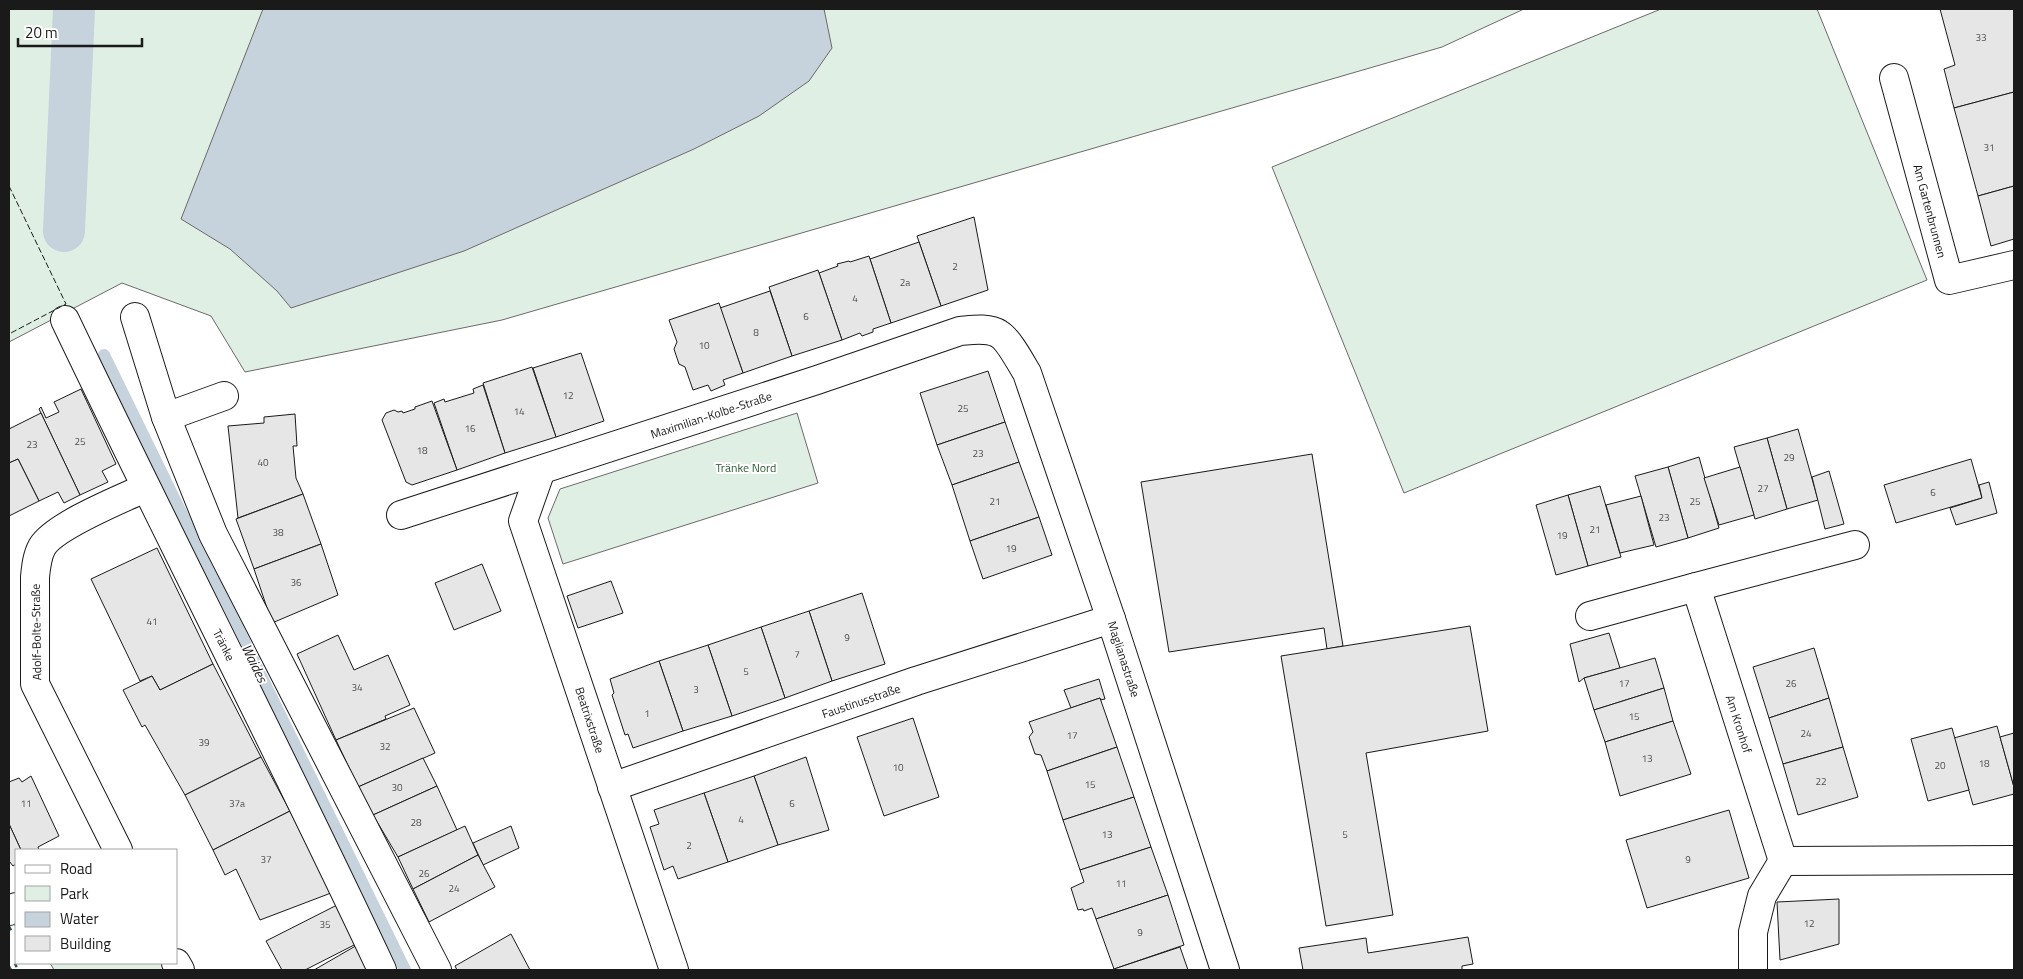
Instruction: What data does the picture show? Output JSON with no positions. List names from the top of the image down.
{
  "streets": {
    "street": [
      "Am Gartenbrunnen",
      "Maximilian-Kolbe-Straße",
      "Adolf-Bolte-Straße",
      "Tränke",
      "Maglianastraße",
      "Faustinusstraße",
      "Beatrixstraße",
      "Am Kronhof"
    ]
  },
  "crossings": [
    ["Maximilian-Kolbe-Straße", "Maglianastraße"],
    ["Maximilian-Kolbe-Straße", "Beatrixstraße"],
    ["Adolf-Bolte-Straße", "Tränke"],
    ["Maglianastraße", "Faustinusstraße"],
    ["Faustinusstraße", "Beatrixstraße"]
  ],
  "water": ["Waides"],
  "parks": ["Tränke Nord"],
  "house_numbers": [
    "33",
    "31",
    "2",
    "2a",
    "4",
    "6",
    "8",
    "10",
    "12",
    "25",
    "14",
    "16",
    "25",
    "23",
    "18",
    "23",
    "29",
    "40",
    "27",
    "6",
    "21",
    "25",
    "23",
    "21",
    "38",
    "19",
    "19",
    "36",
    "41",
    "9",
    "7",
    "5",
    "17",
    "26",
    "34",
    "3",
    "1",
    "15",
    "24",
    "17",
    "39",
    "32",
    "13",
    "18",
    "20",
    "10",
    "22",
    "15",
    "30",
    "11",
    "37a",
    "6",
    "4",
    "28",
    "13",
    "5",
    "2",
    "37",
    "9",
    "26",
    "11",
    "24",
    "12",
    "35",
    "9"
  ],
  "legend": [
    "Road",
    "Park",
    "Water",
    "Building"
  ],
  "scale_bar": "20 m"
}
